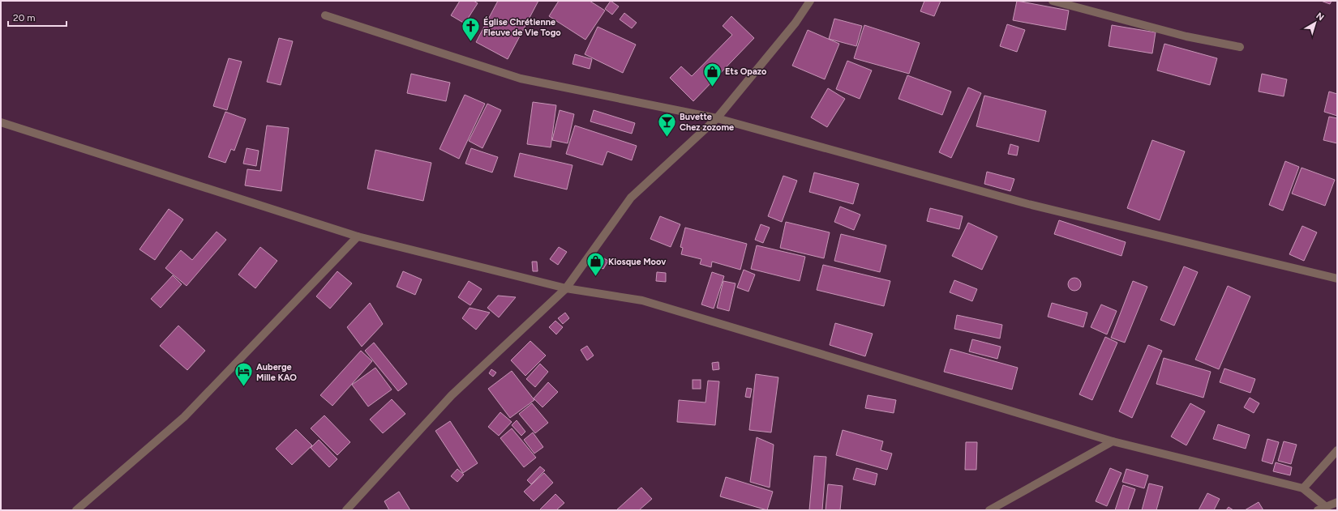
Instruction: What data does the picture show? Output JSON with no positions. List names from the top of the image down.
{
  "places": {
    "church": ["Église Chrétienne Fleuve de Vie Togo"],
    "shop": ["Ets Opazo", "Kiosque Moov"],
    "bar": ["Buvette Chez zozome"],
    "hotel": ["Auberge Mille KAO"]
  },
  "scale_bar": "20 m",
  "north": "top right"
}
